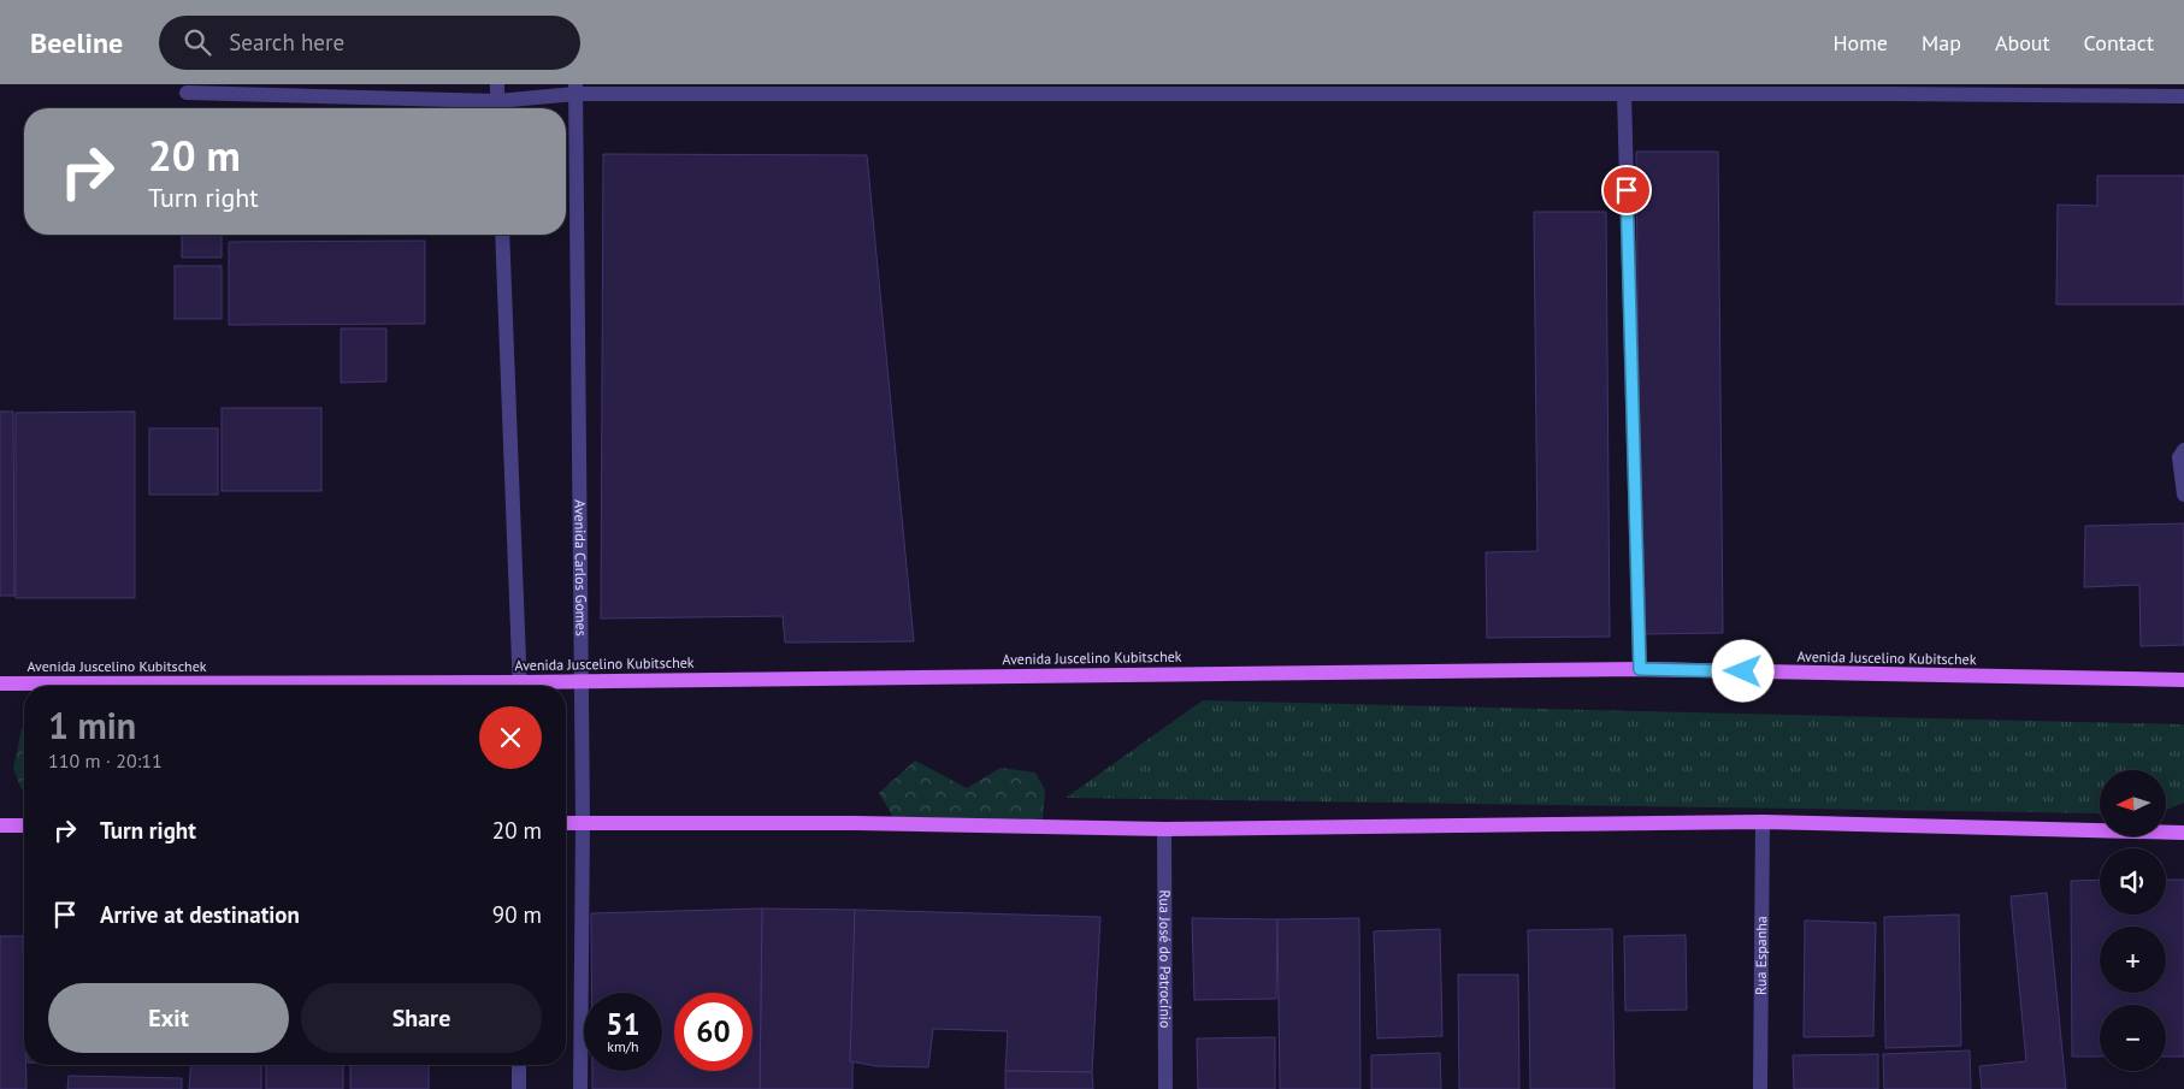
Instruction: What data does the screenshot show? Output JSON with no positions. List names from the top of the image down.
{
  "streets": {
    "main road": ["Avenida Juscelino Kubitschek"],
    "street": ["Avenida Carlos Gomes", "Rua Espanha", "Rua José do Patrocínio"]
  },
  "crossings": [
    ["Avenida Carlos Gomes", "Avenida Juscelino Kubitschek"]
  ],
  "north": "left",
  "page": {
    "header": "Beeline",
    "search": "Search here",
    "nav": [
      "Home",
      "Map",
      "About",
      "Contact"
    ],
    "turn": ["20 m", "Turn right"],
    "heading": ["1 min", "110 m · 20:11"],
    "map_buttons": ["+", "−"],
    "list": [
      {
        "name": "Turn right",
        "value": "20 m"
      },
      {
        "name": "Arrive at destination",
        "value": "90 m"
      }
    ],
    "buttons": ["Exit", "Share"],
    "speed": "51 km/h",
    "limit": "60"
  }
}
